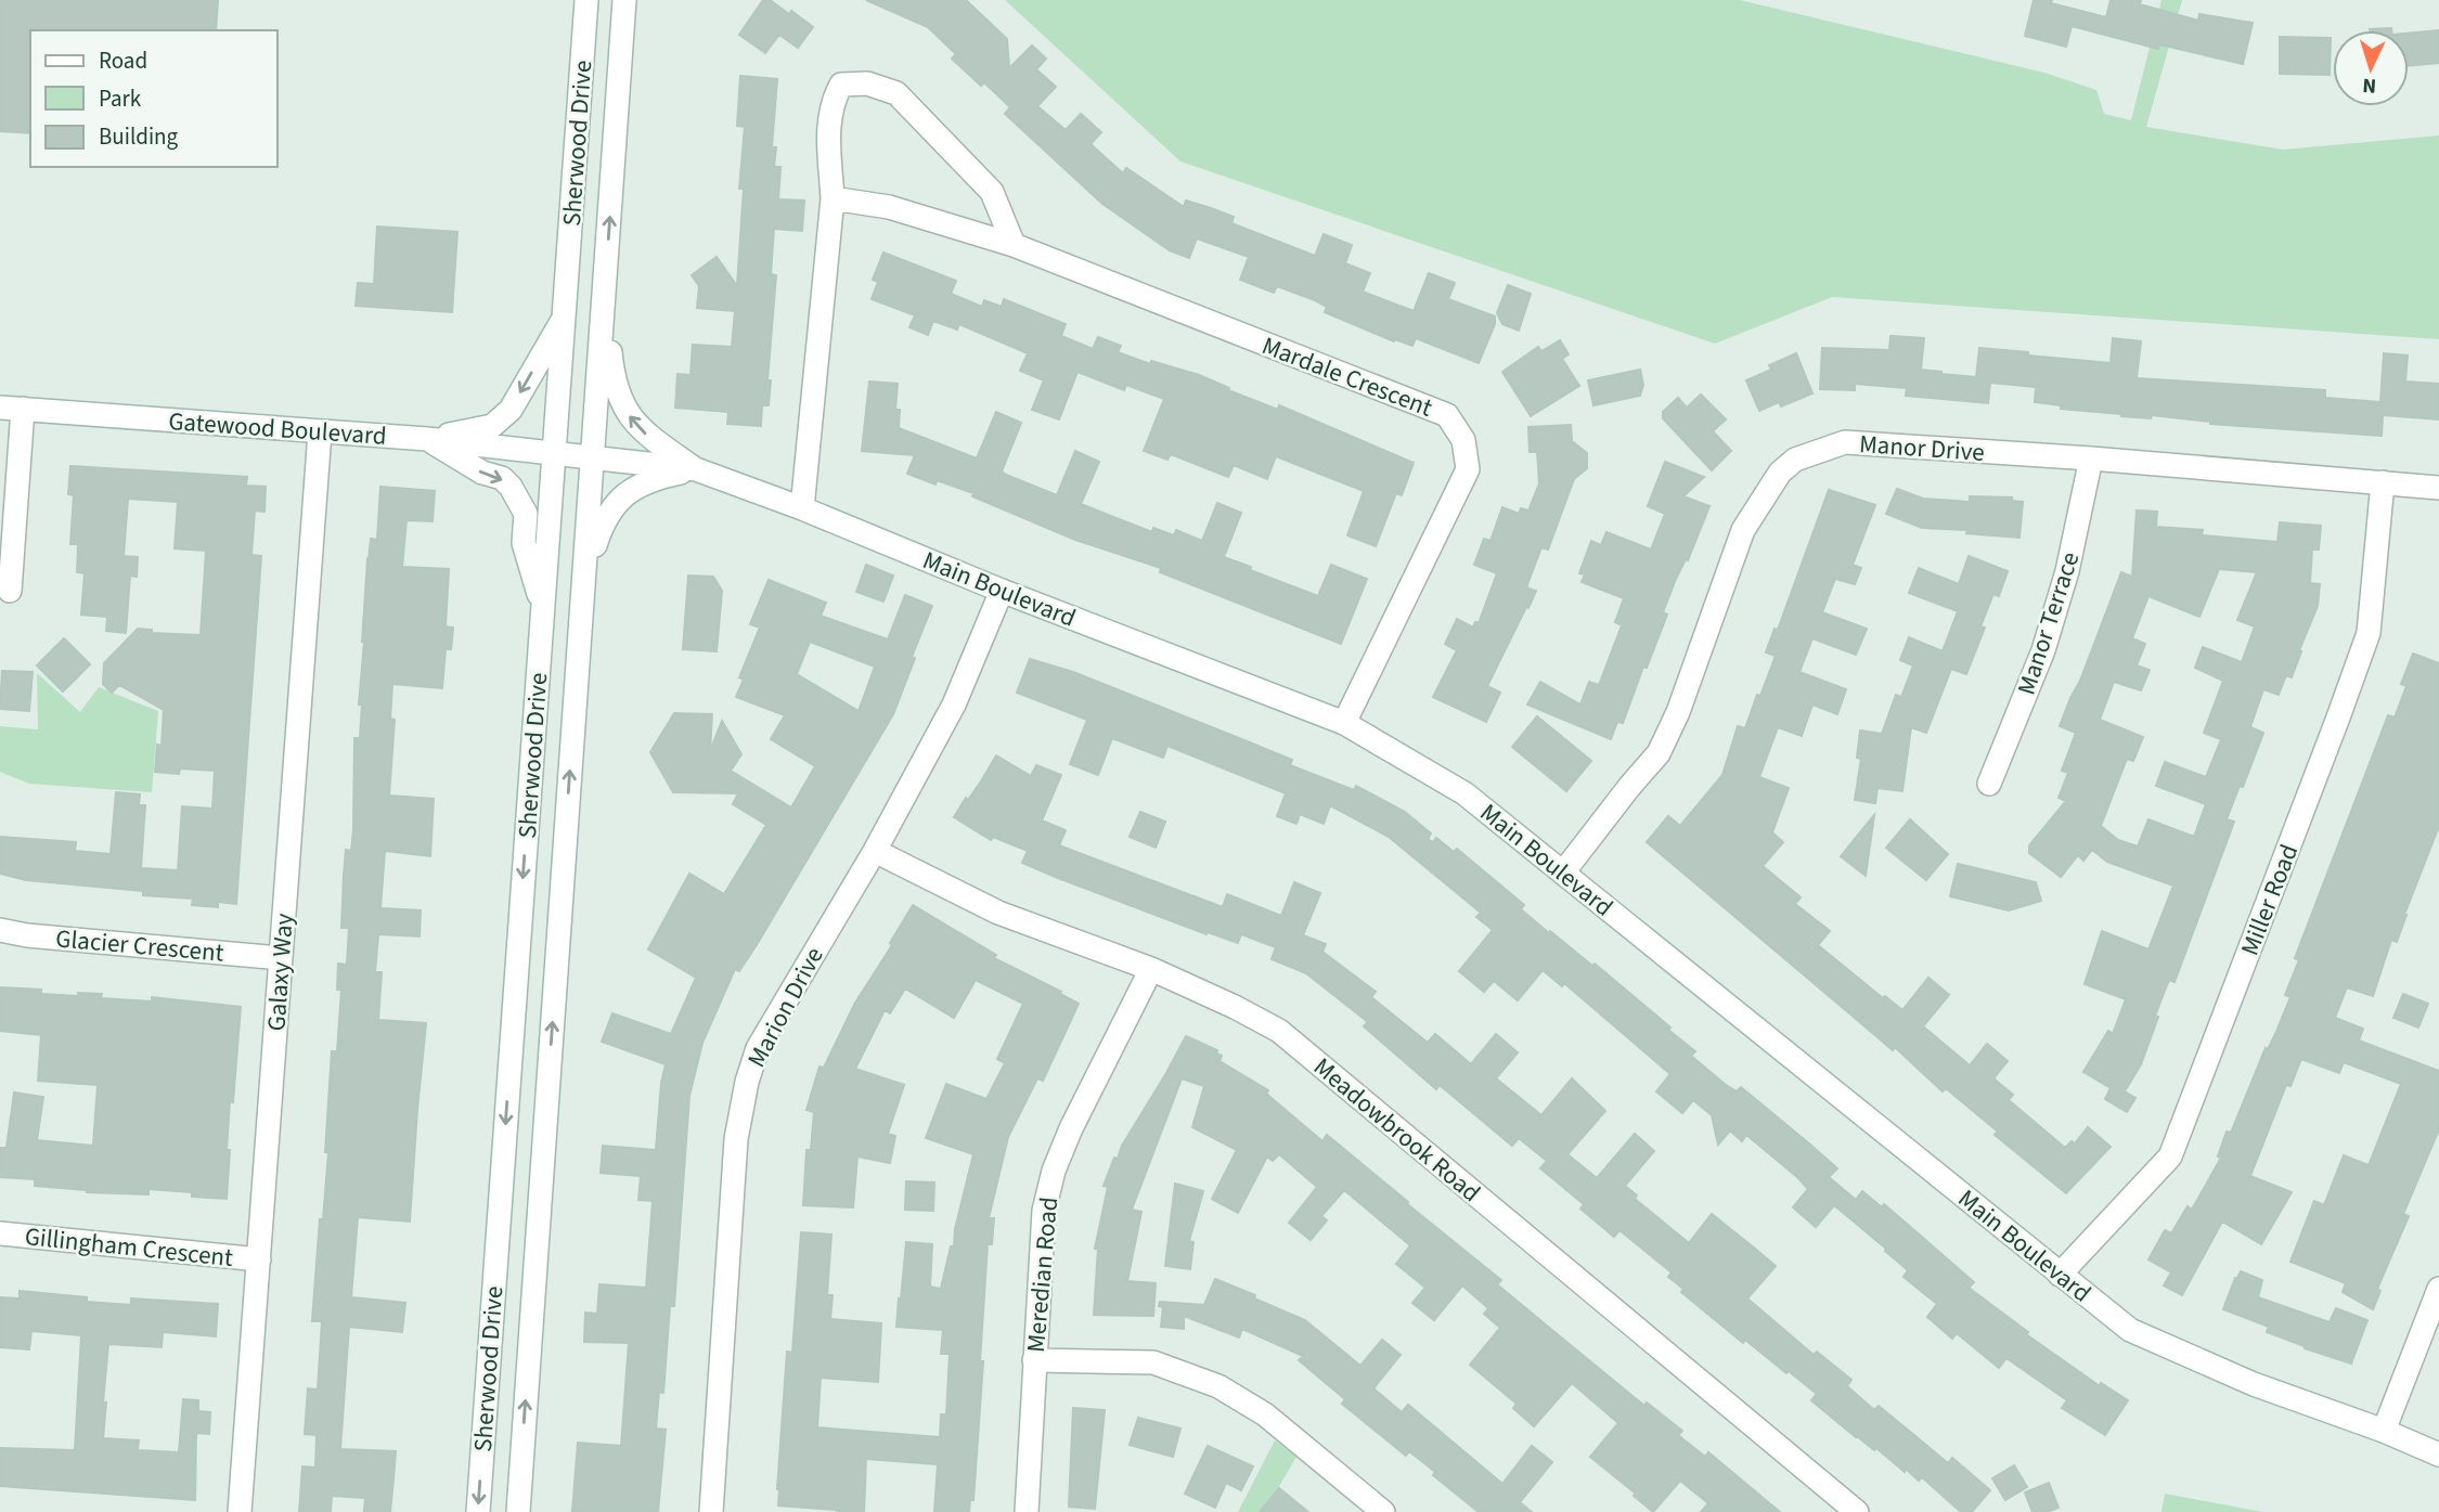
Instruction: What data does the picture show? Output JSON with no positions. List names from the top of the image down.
{
  "streets": {
    "street": [
      "Sherwood Drive",
      "Mardale Crescent",
      "Gatewood Boulevard",
      "Manor Drive",
      "Main Boulevard",
      "Manor Terrace",
      "Miller Road",
      "Glacier Crescent",
      "Galaxy Way",
      "Marion Drive",
      "Meadowbrook Road",
      "Gillingham Crescent",
      "Meredian Road"
    ]
  },
  "crossings": [
    ["Sherwood Drive", "Gatewood Boulevard"],
    ["Sherwood Drive", "Main Boulevard"],
    ["Mardale Crescent", "Main Boulevard"],
    ["Gatewood Boulevard", "Main Boulevard"],
    ["Gatewood Boulevard", "Galaxy Way"],
    ["Manor Drive", "Main Boulevard"],
    ["Manor Drive", "Manor Terrace"],
    ["Manor Drive", "Miller Road"],
    ["Main Boulevard", "Miller Road"],
    ["Main Boulevard", "Marion Drive"],
    ["Glacier Crescent", "Galaxy Way"],
    ["Galaxy Way", "Gillingham Crescent"],
    ["Marion Drive", "Meadowbrook Road"],
    ["Meadowbrook Road", "Meredian Road"]
  ],
  "legend": ["Road", "Park", "Building"],
  "north": "bottom"
}
